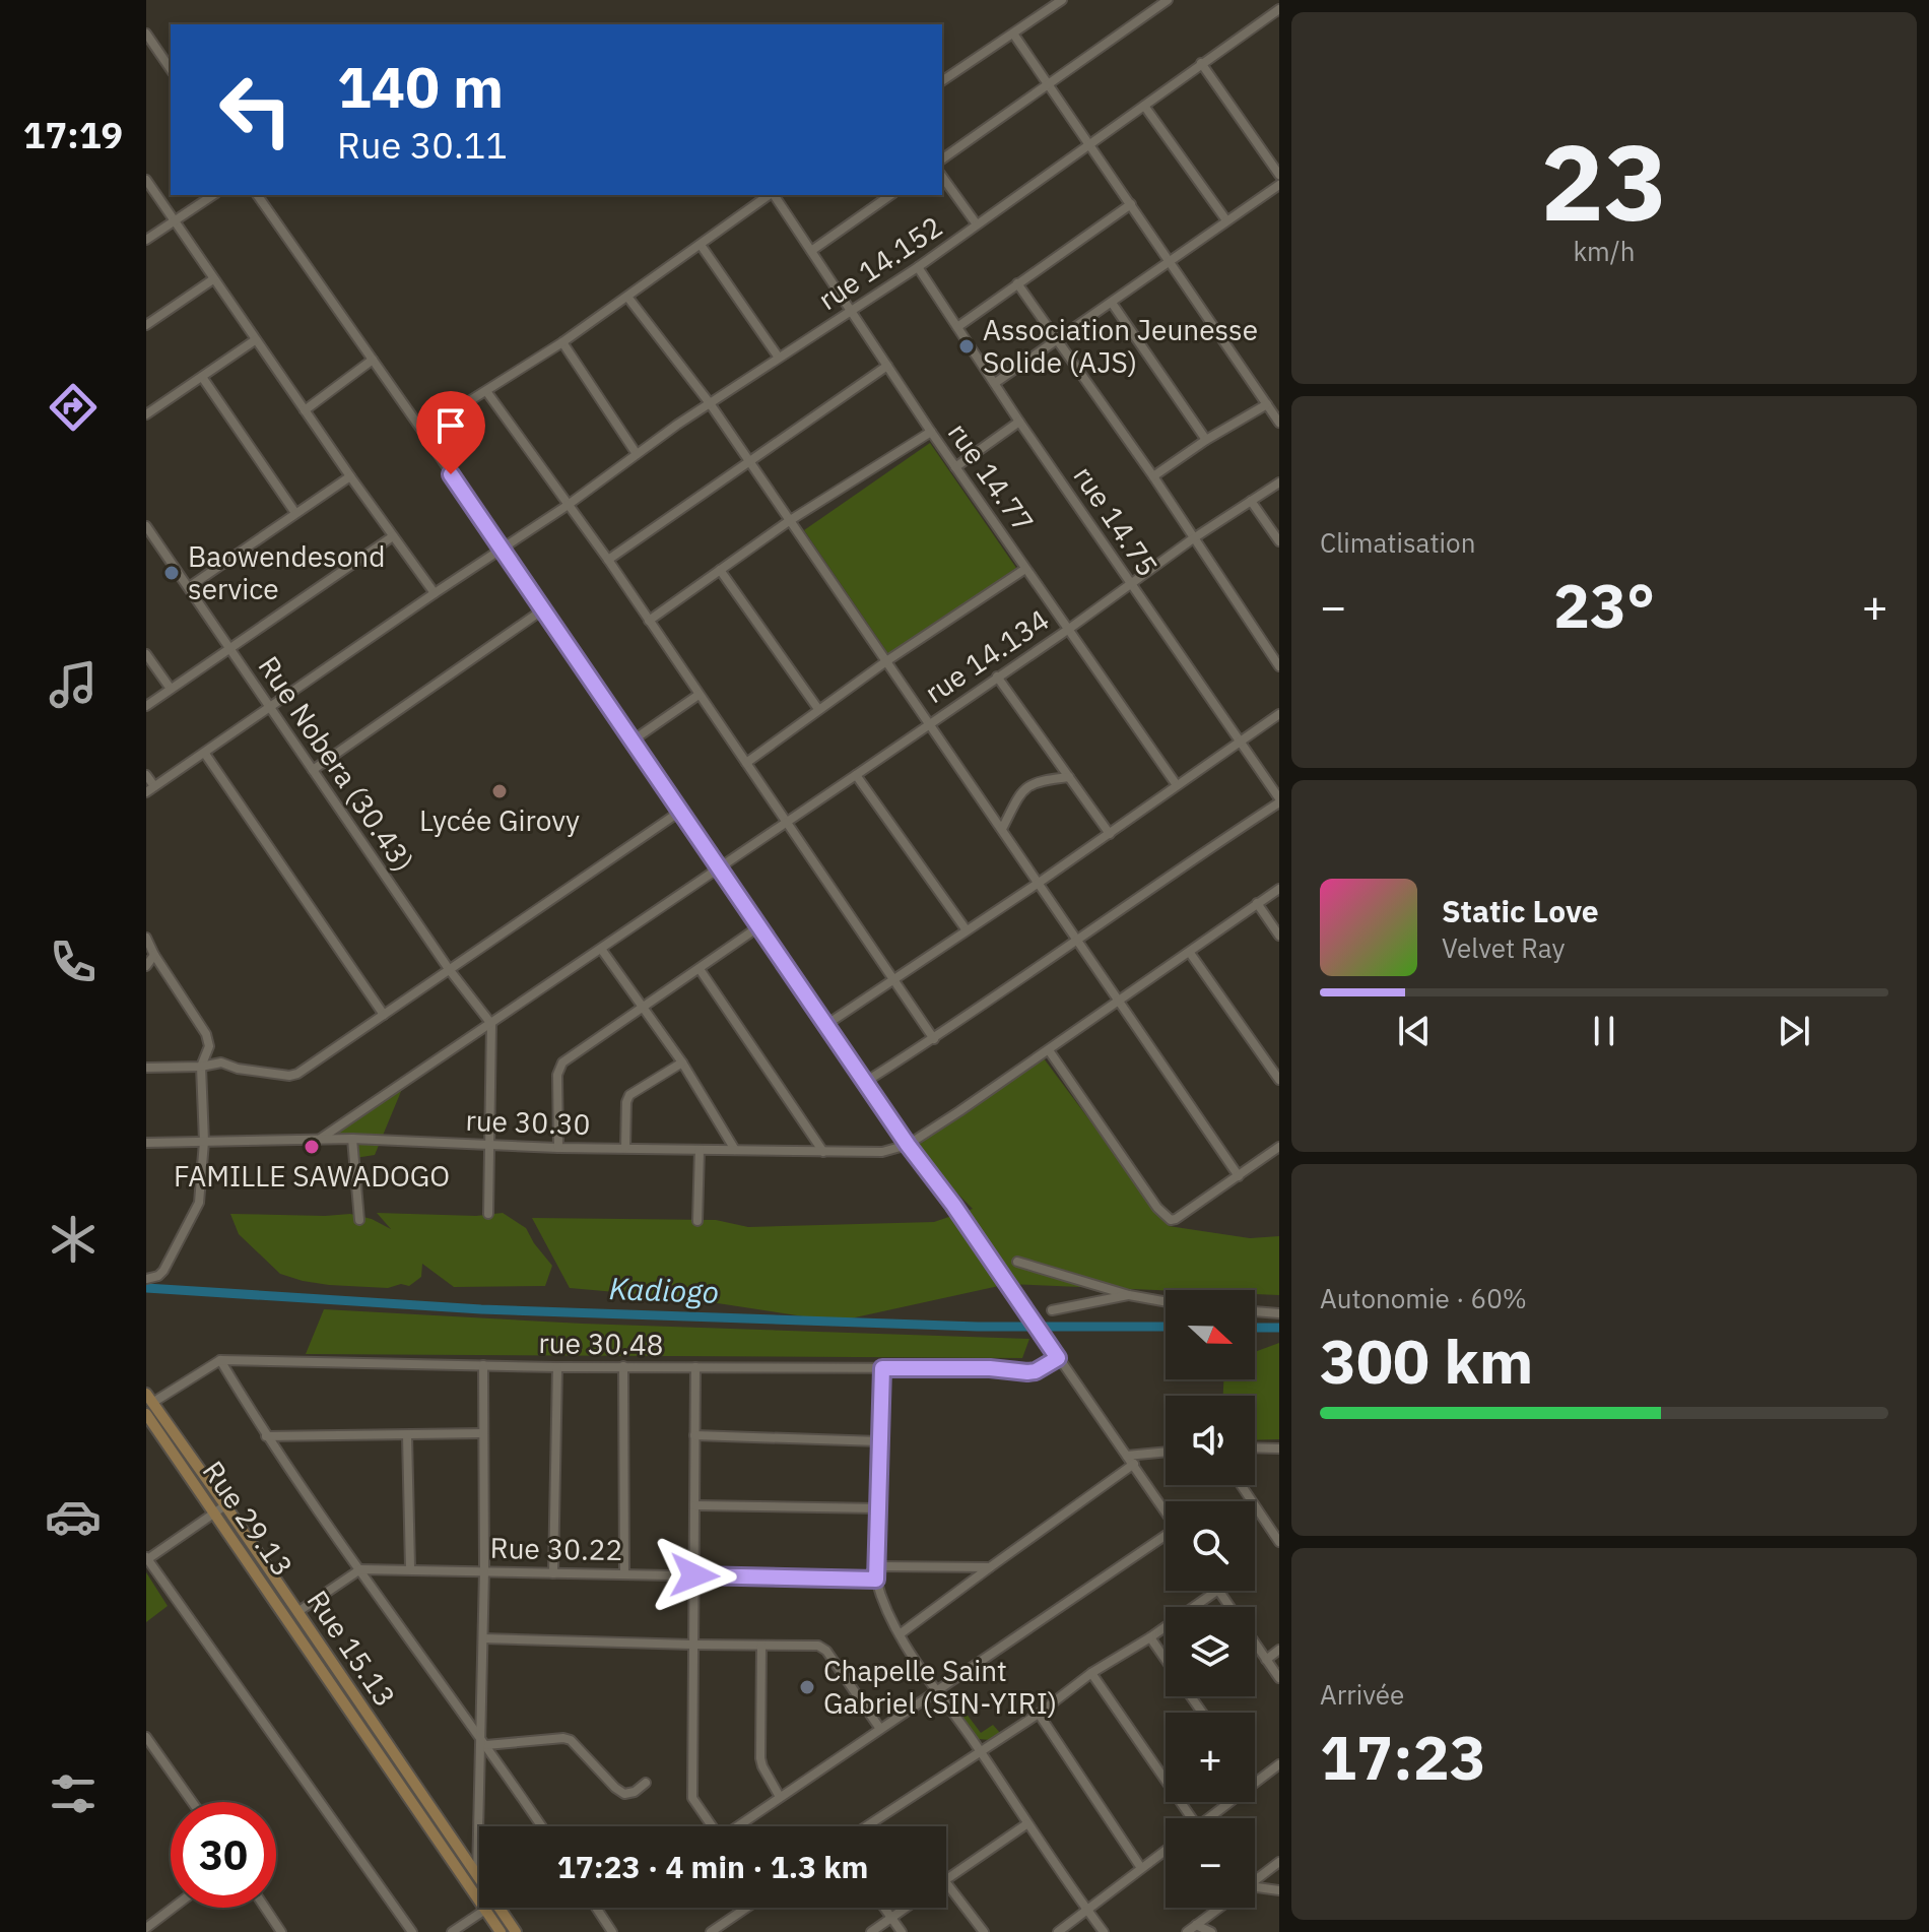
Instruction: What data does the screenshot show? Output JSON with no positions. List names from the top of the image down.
{
  "streets": {
    "main road": ["Rue 29.13", "Rue 15.13"],
    "street": [
      "rue 14.152",
      "rue 14.77",
      "rue 14.75",
      "rue 14.134",
      "Rue Nobera (30.43)",
      "rue 30.30",
      "rue 30.48",
      "Rue 30.22"
    ]
  },
  "crossings": [
    ["rue 14.152", "rue 14.77"],
    ["rue 14.152", "rue 14.75"],
    ["rue 14.152", "Rue Nobera (30.43)"],
    ["rue 14.77", "rue 14.134"],
    ["rue 14.75", "rue 14.134"],
    ["rue 14.134", "Rue Nobera (30.43)"],
    ["rue 14.134", "rue 30.30"]
  ],
  "water": ["Kadiogo"],
  "places": [
    "Association Jeunesse Solide (AJS)",
    "Baowendesond service",
    "Lycée Girovy",
    "FAMILLE SAWADOGO",
    "Chapelle Saint Gabriel (SIN-YIRI)"
  ],
  "north": "right",
  "page": {
    "tabs": "17:19",
    "tile": [
      ["23", "km/h"],
      "Climatisation",
      ["Autonomie · 60%", "300 km"],
      ["Arrivée", "17:23"]
    ],
    "turn": ["140 m", "Rue 30.11"],
    "heat": ["−", "23°", "+"],
    "song": ["Static Love", "Velvet Ray"],
    "map_buttons": ["+", "−"],
    "limit": "30",
    "trip": "17:23 · 4 min · 1.3 km"
  }
}
